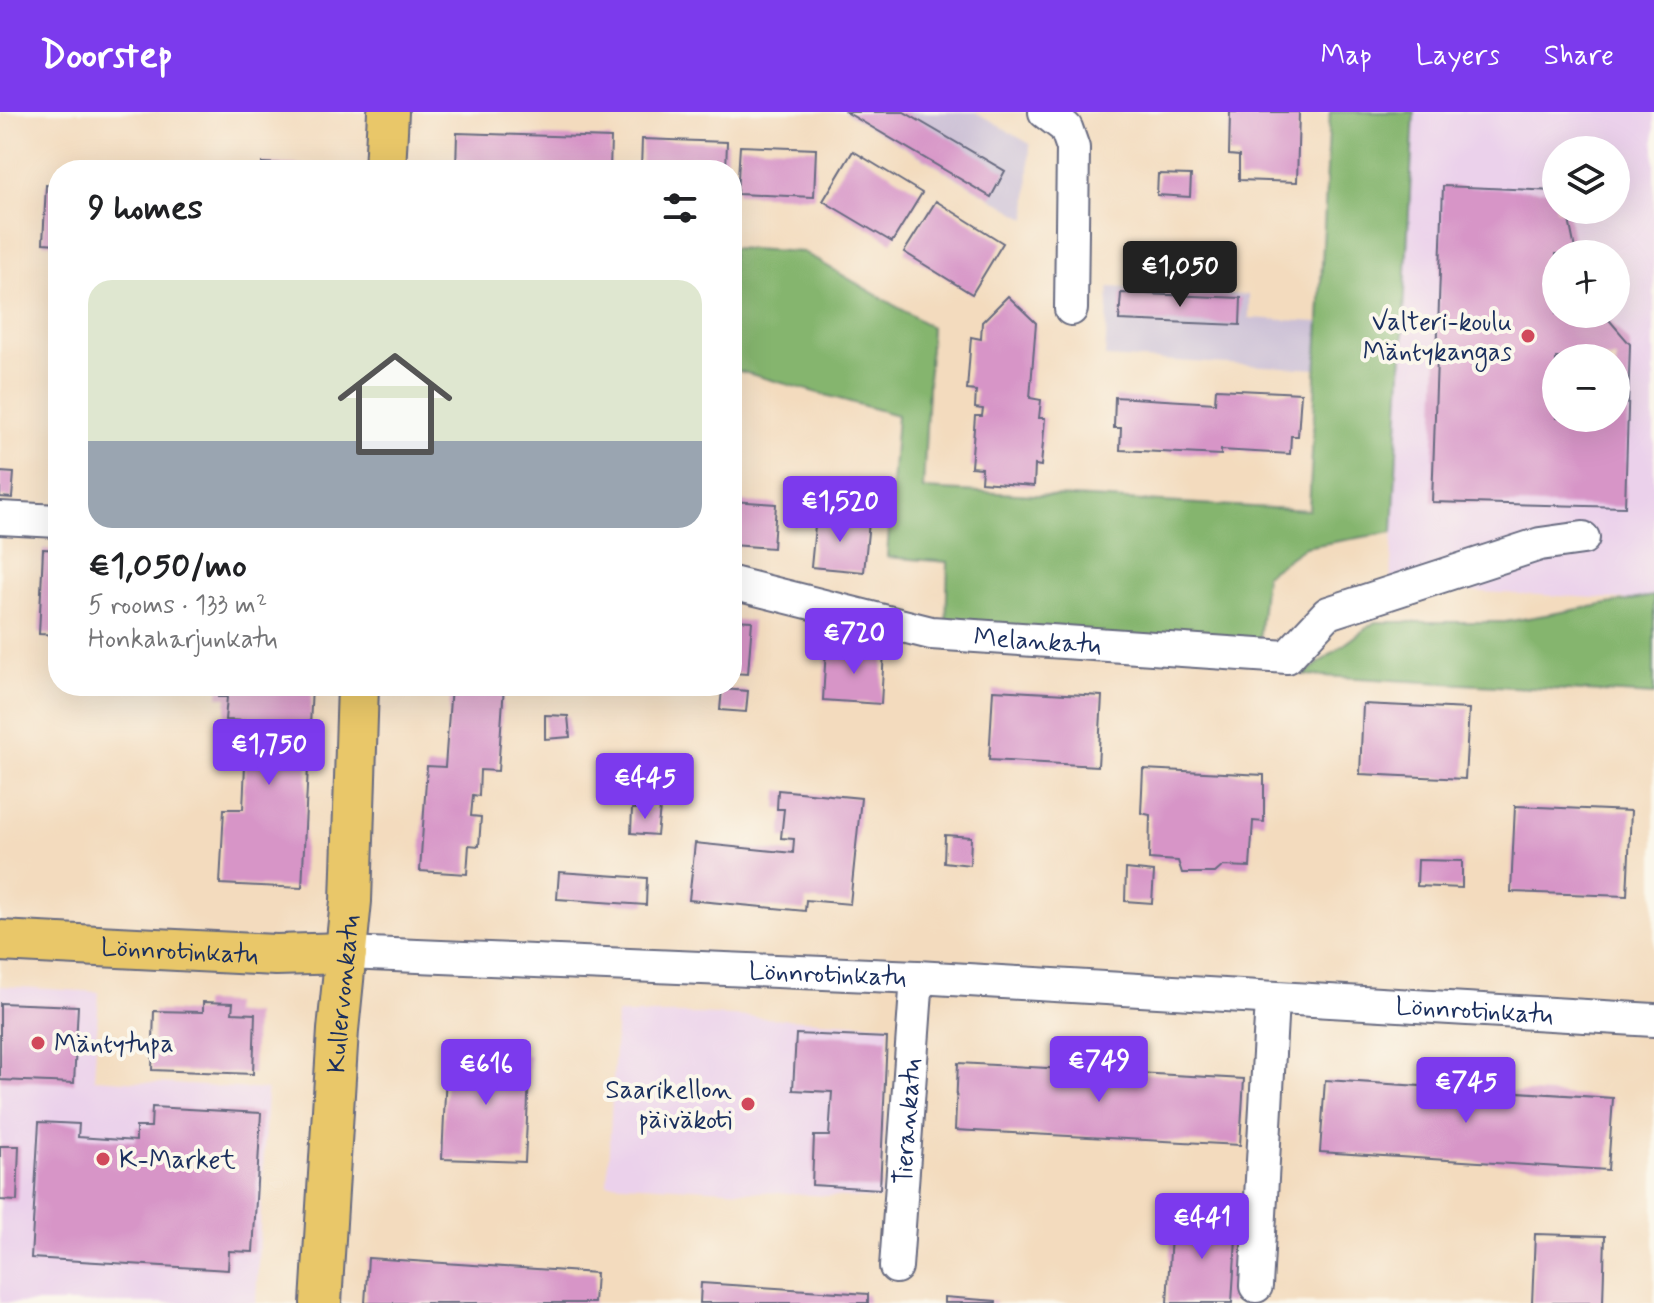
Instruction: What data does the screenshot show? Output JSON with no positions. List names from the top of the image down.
{
  "streets": {
    "main road": ["Lönnrotinkatu", "Kullervonkatu"],
    "street": ["Melankatu", "Tierankatu"]
  },
  "crossings": [
    ["Lönnrotinkatu", "Kullervonkatu"],
    ["Lönnrotinkatu", "Tierankatu"]
  ],
  "places": [
    "Valteri-koulu Mäntykangas",
    "Mäntytupa",
    "Saarikellon päiväkoti",
    "K-Market"
  ],
  "page": {
    "header": "Doorstep",
    "nav": ["Map", "Layers", "Share"],
    "map_buttons": ["+", "−"],
    "heading": "9 homes",
    "price": [
      "€1,050",
      "€1,520",
      "€720",
      "€1,750",
      "€445",
      "€749",
      "€616",
      "€745",
      "€441"
    ],
    "list": [
      {
        "name": "€1,050/mo",
        "note": "5 rooms · 133 m² · Honkaharjunkatu"
      }
    ]
  }
}
